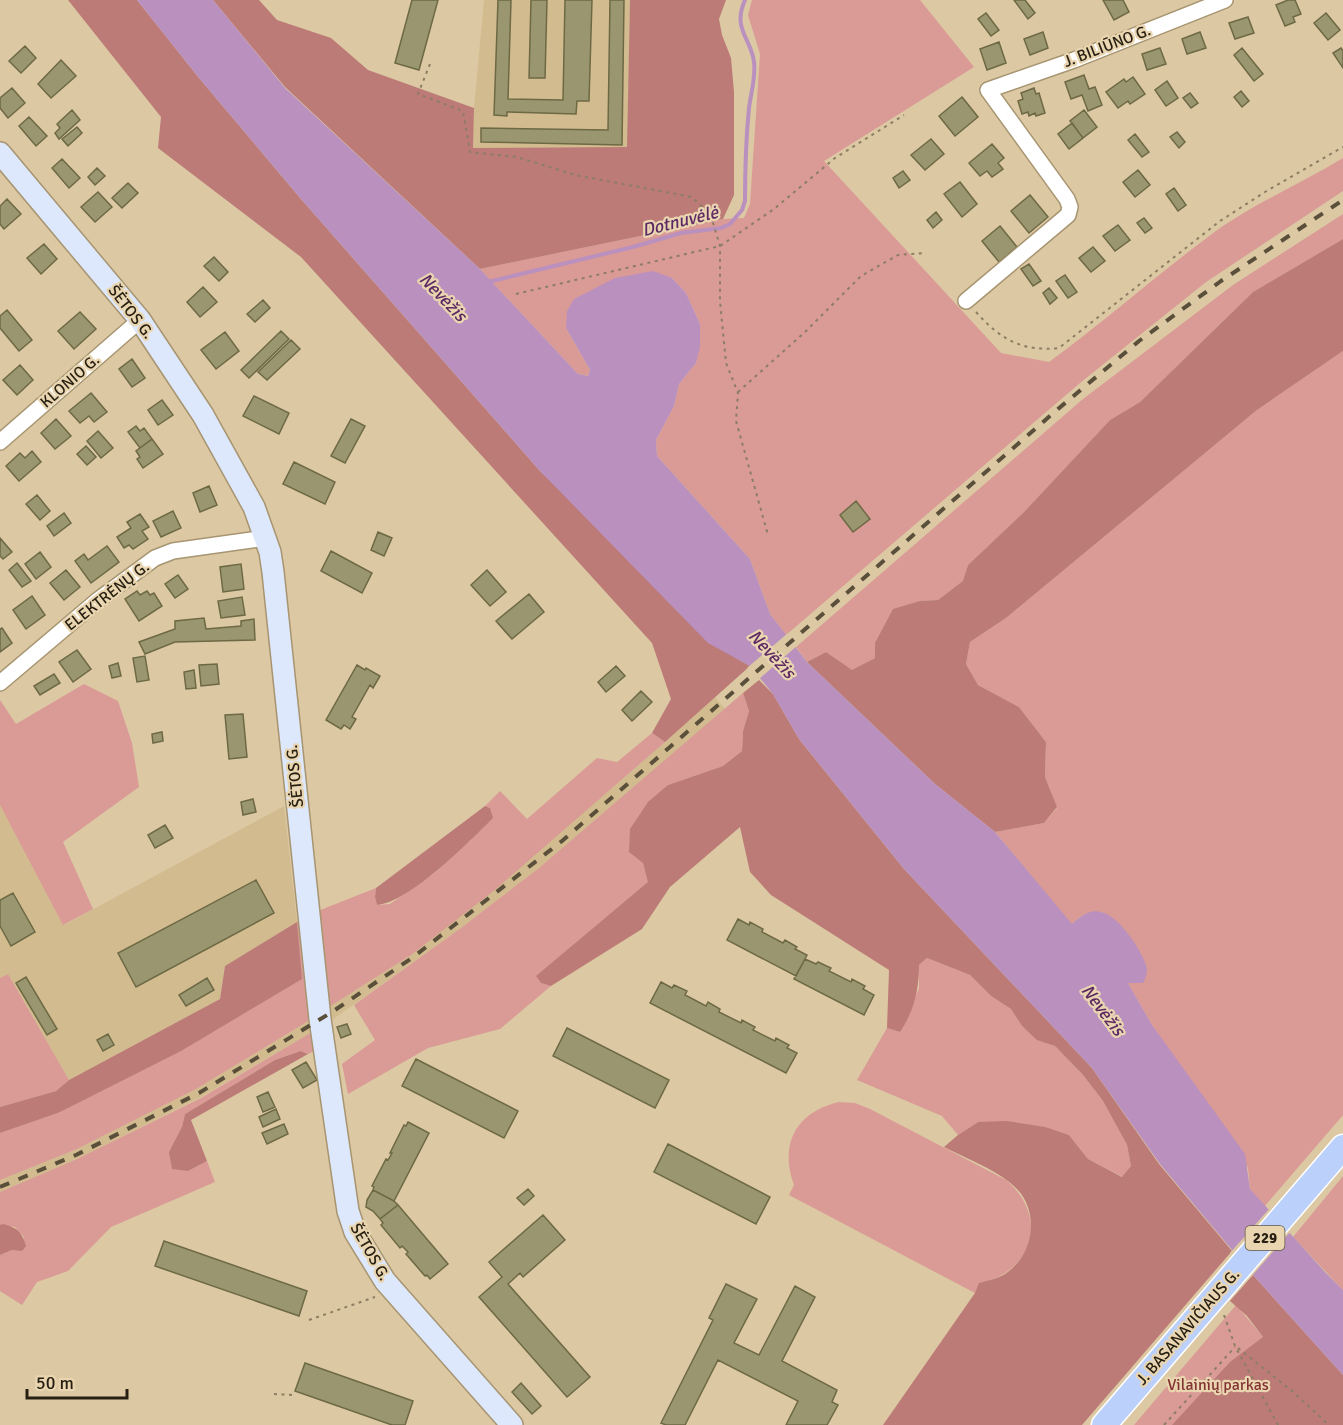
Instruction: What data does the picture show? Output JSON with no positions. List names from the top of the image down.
{
  "streets": {
    "main road": ["ŠĖTOS G.", "229", "J. BASANAVIČIAUS G."],
    "street": ["J. BILIŪNO G.", "KLONIO G.", "ELEKTRĖNŲ G."]
  },
  "crossings": [
    ["ŠĖTOS G.", "KLONIO G."],
    ["ŠĖTOS G.", "ELEKTRĖNŲ G."]
  ],
  "water": ["Dotnuvėlė", "Nevėžis"],
  "parks": ["Vilainių parkas"],
  "scale_bar": "50 m"
}
